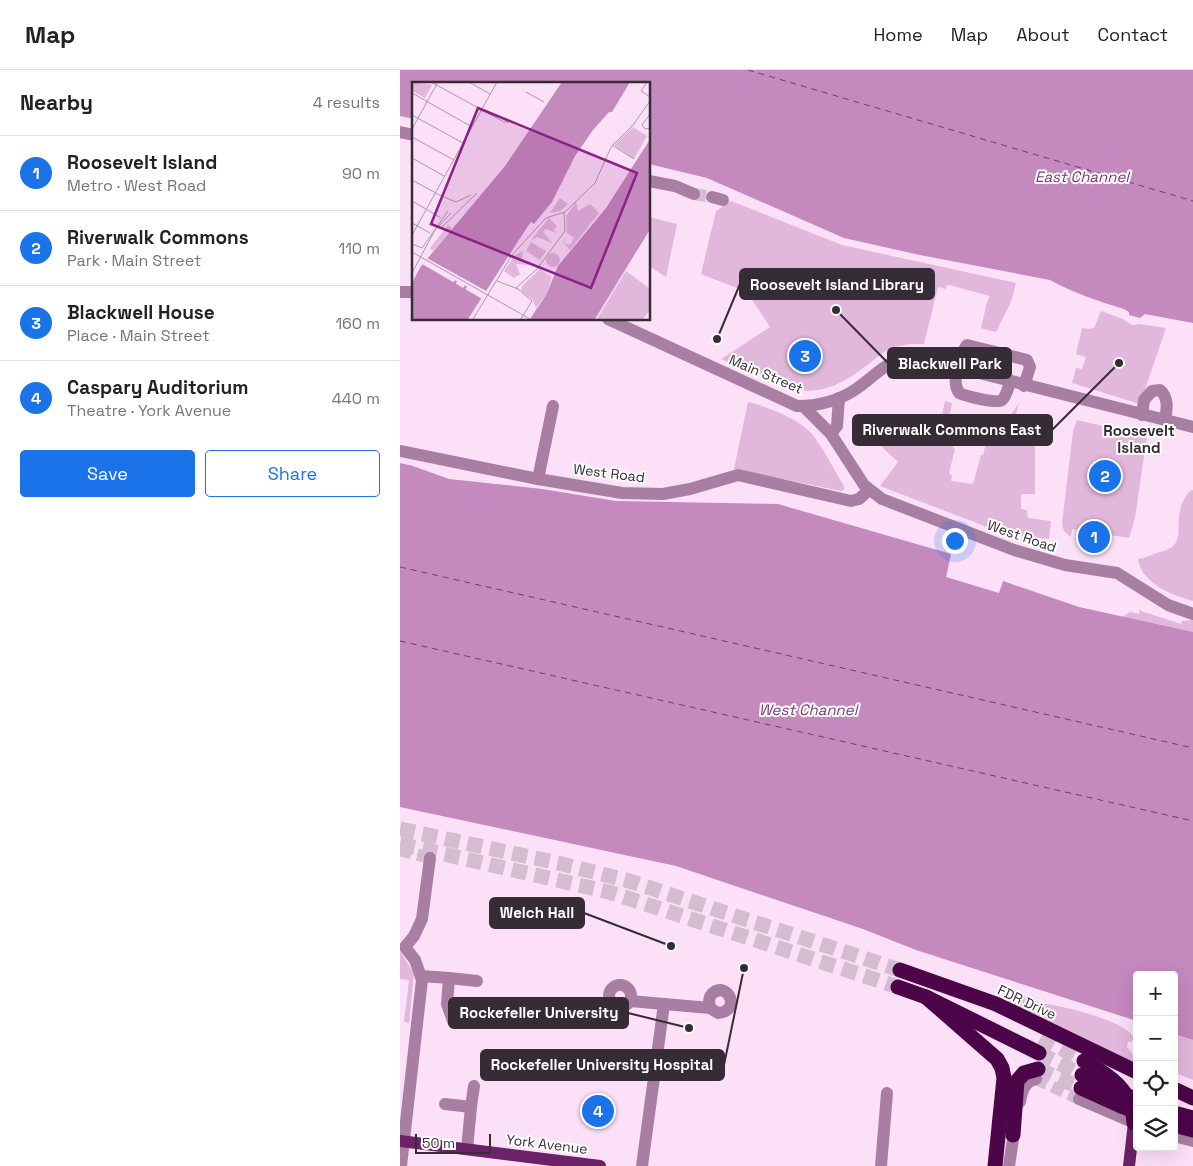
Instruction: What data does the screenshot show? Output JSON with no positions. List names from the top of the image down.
{
  "streets": {
    "highway": ["FDR Drive"],
    "main road": ["York Avenue"],
    "street": ["Main Street", "West Road"]
  },
  "crossings": [
    ["Main Street", "West Road"]
  ],
  "districts": ["Roosevelt Island"],
  "water": ["East Channel", "West Channel"],
  "places": [
    "Blackwell Park",
    "Roosevelt Island Library",
    "Riverwalk Commons East",
    "Welch Hall",
    "Rockefeller University Hospital",
    "Rockefeller University"
  ],
  "scale_bar": "50 m",
  "page": {
    "header": "Map",
    "nav": [
      "Home",
      "Map",
      "About",
      "Contact"
    ],
    "heading": ["Nearby", "4 results"],
    "list": [
      {
        "mark": "1",
        "name": "Roosevelt Island",
        "note": "Metro · West Road",
        "value": "90 m"
      },
      {
        "mark": "2",
        "name": "Riverwalk Commons",
        "note": "Park · Main Street",
        "value": "110 m"
      },
      {
        "mark": "3",
        "name": "Blackwell House",
        "note": "Place · Main Street",
        "value": "160 m"
      },
      {
        "mark": "4",
        "name": "Caspary Auditorium",
        "note": "Theatre · York Avenue",
        "value": "440 m"
      }
    ],
    "pins": [
      "3",
      "2",
      "1",
      "4"
    ],
    "buttons": ["Save", "Share"],
    "map_buttons": ["+", "−"],
    "scale": "50 m"
  }
}
